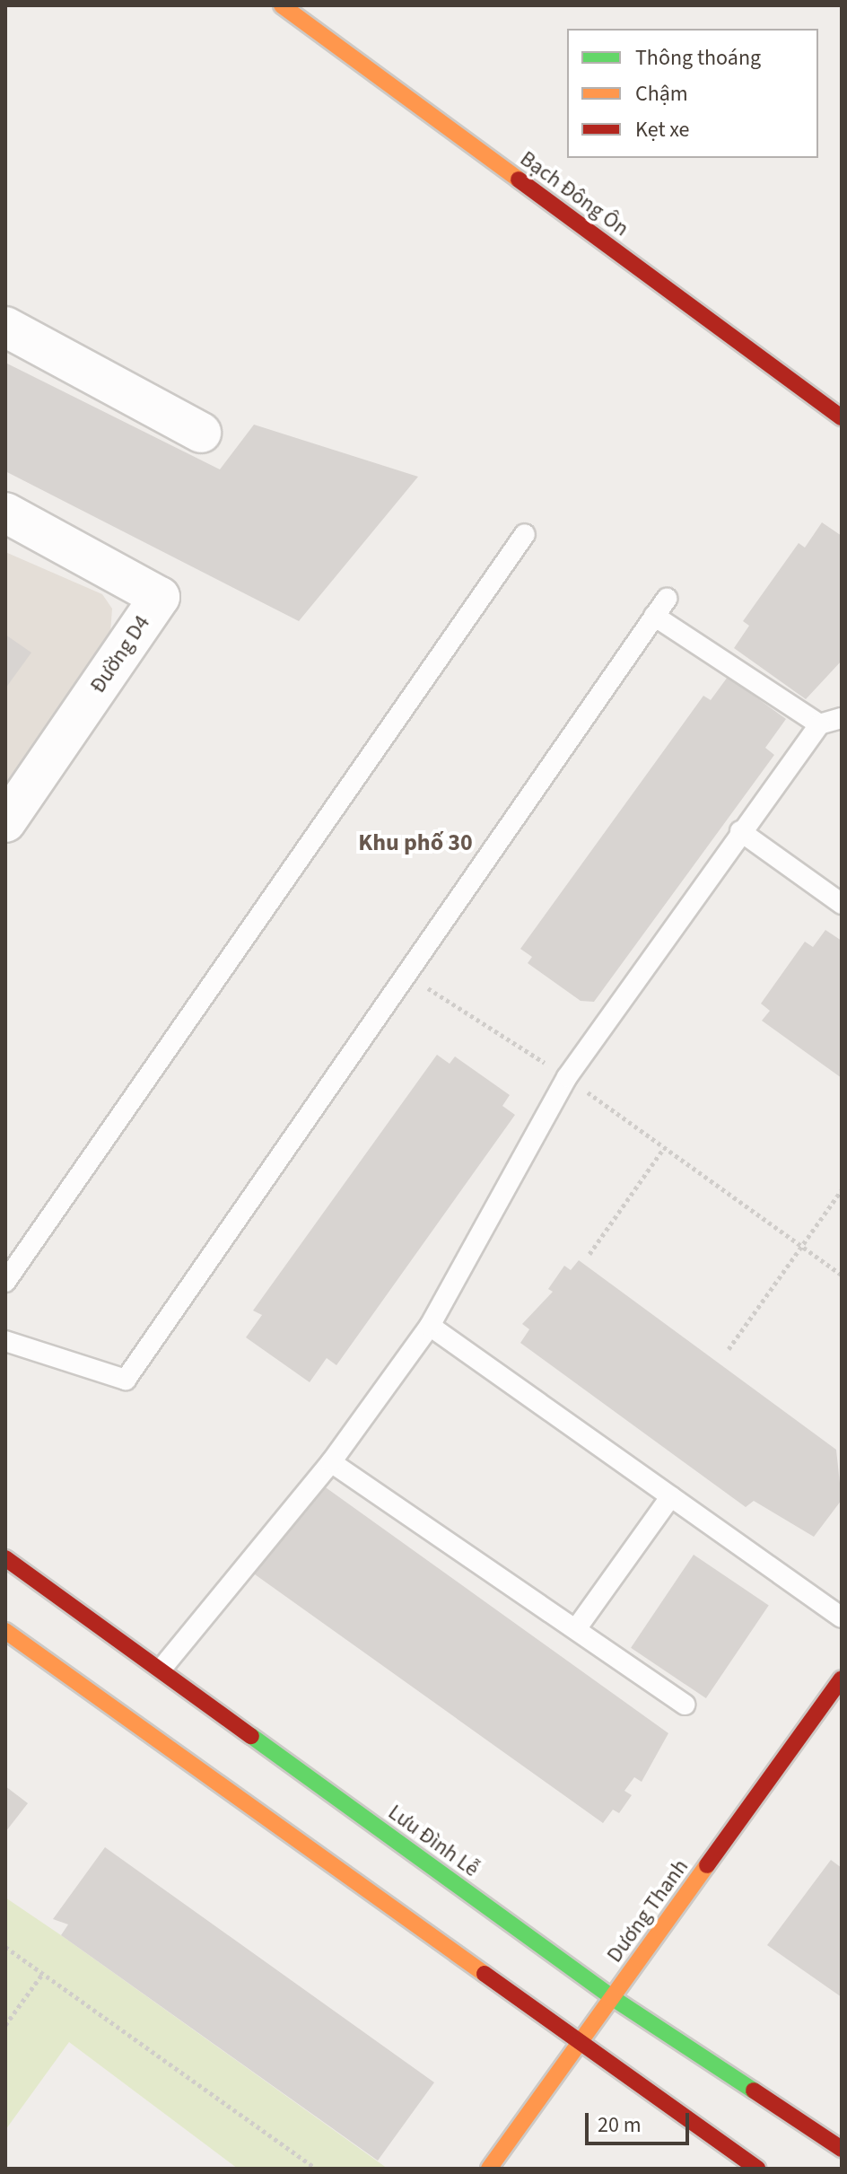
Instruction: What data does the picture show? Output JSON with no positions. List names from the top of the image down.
{
  "streets": {
    "street": [
      "Bạch Đông Ôn",
      "Đường D4",
      "Lưu Đình Lễ",
      "Dương Thanh"
    ]
  },
  "crossings": [
    ["Lưu Đình Lễ", "Dương Thanh"]
  ],
  "districts": ["Khu phố 30"],
  "legend": ["Thông thoáng", "Chậm", "Kẹt xe"],
  "scale_bar": "20 m"
}
